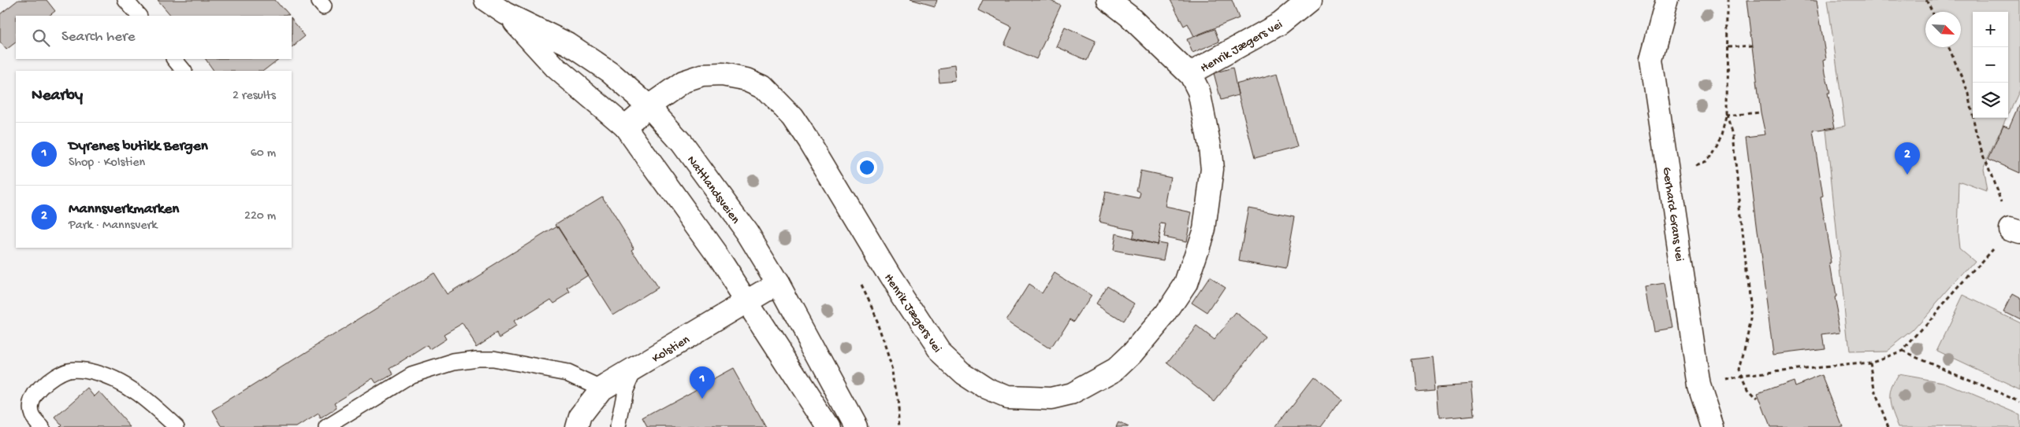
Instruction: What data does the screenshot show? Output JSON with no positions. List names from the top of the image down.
{
  "streets": {
    "street": [
      "Henrik Jægers vei",
      "Nattlandsveien",
      "Gerhard Grans vei",
      "Kolstien"
    ]
  },
  "crossings": [
    ["Henrik Jægers vei", "Nattlandsveien"],
    ["Nattlandsveien", "Kolstien"]
  ],
  "north": "bottom right",
  "page": {
    "map_buttons": ["+", "−"],
    "search": "Search here",
    "heading": ["Nearby", "2 results"],
    "list": [
      {
        "mark": "1",
        "name": "Dyrenes butikk Bergen",
        "note": "Shop · Kolstien",
        "value": "60 m"
      },
      {
        "mark": "2",
        "name": "Mannsverkmarken",
        "note": "Park · Mannsverk",
        "value": "220 m"
      }
    ],
    "pins": ["2", "1"]
  }
}
